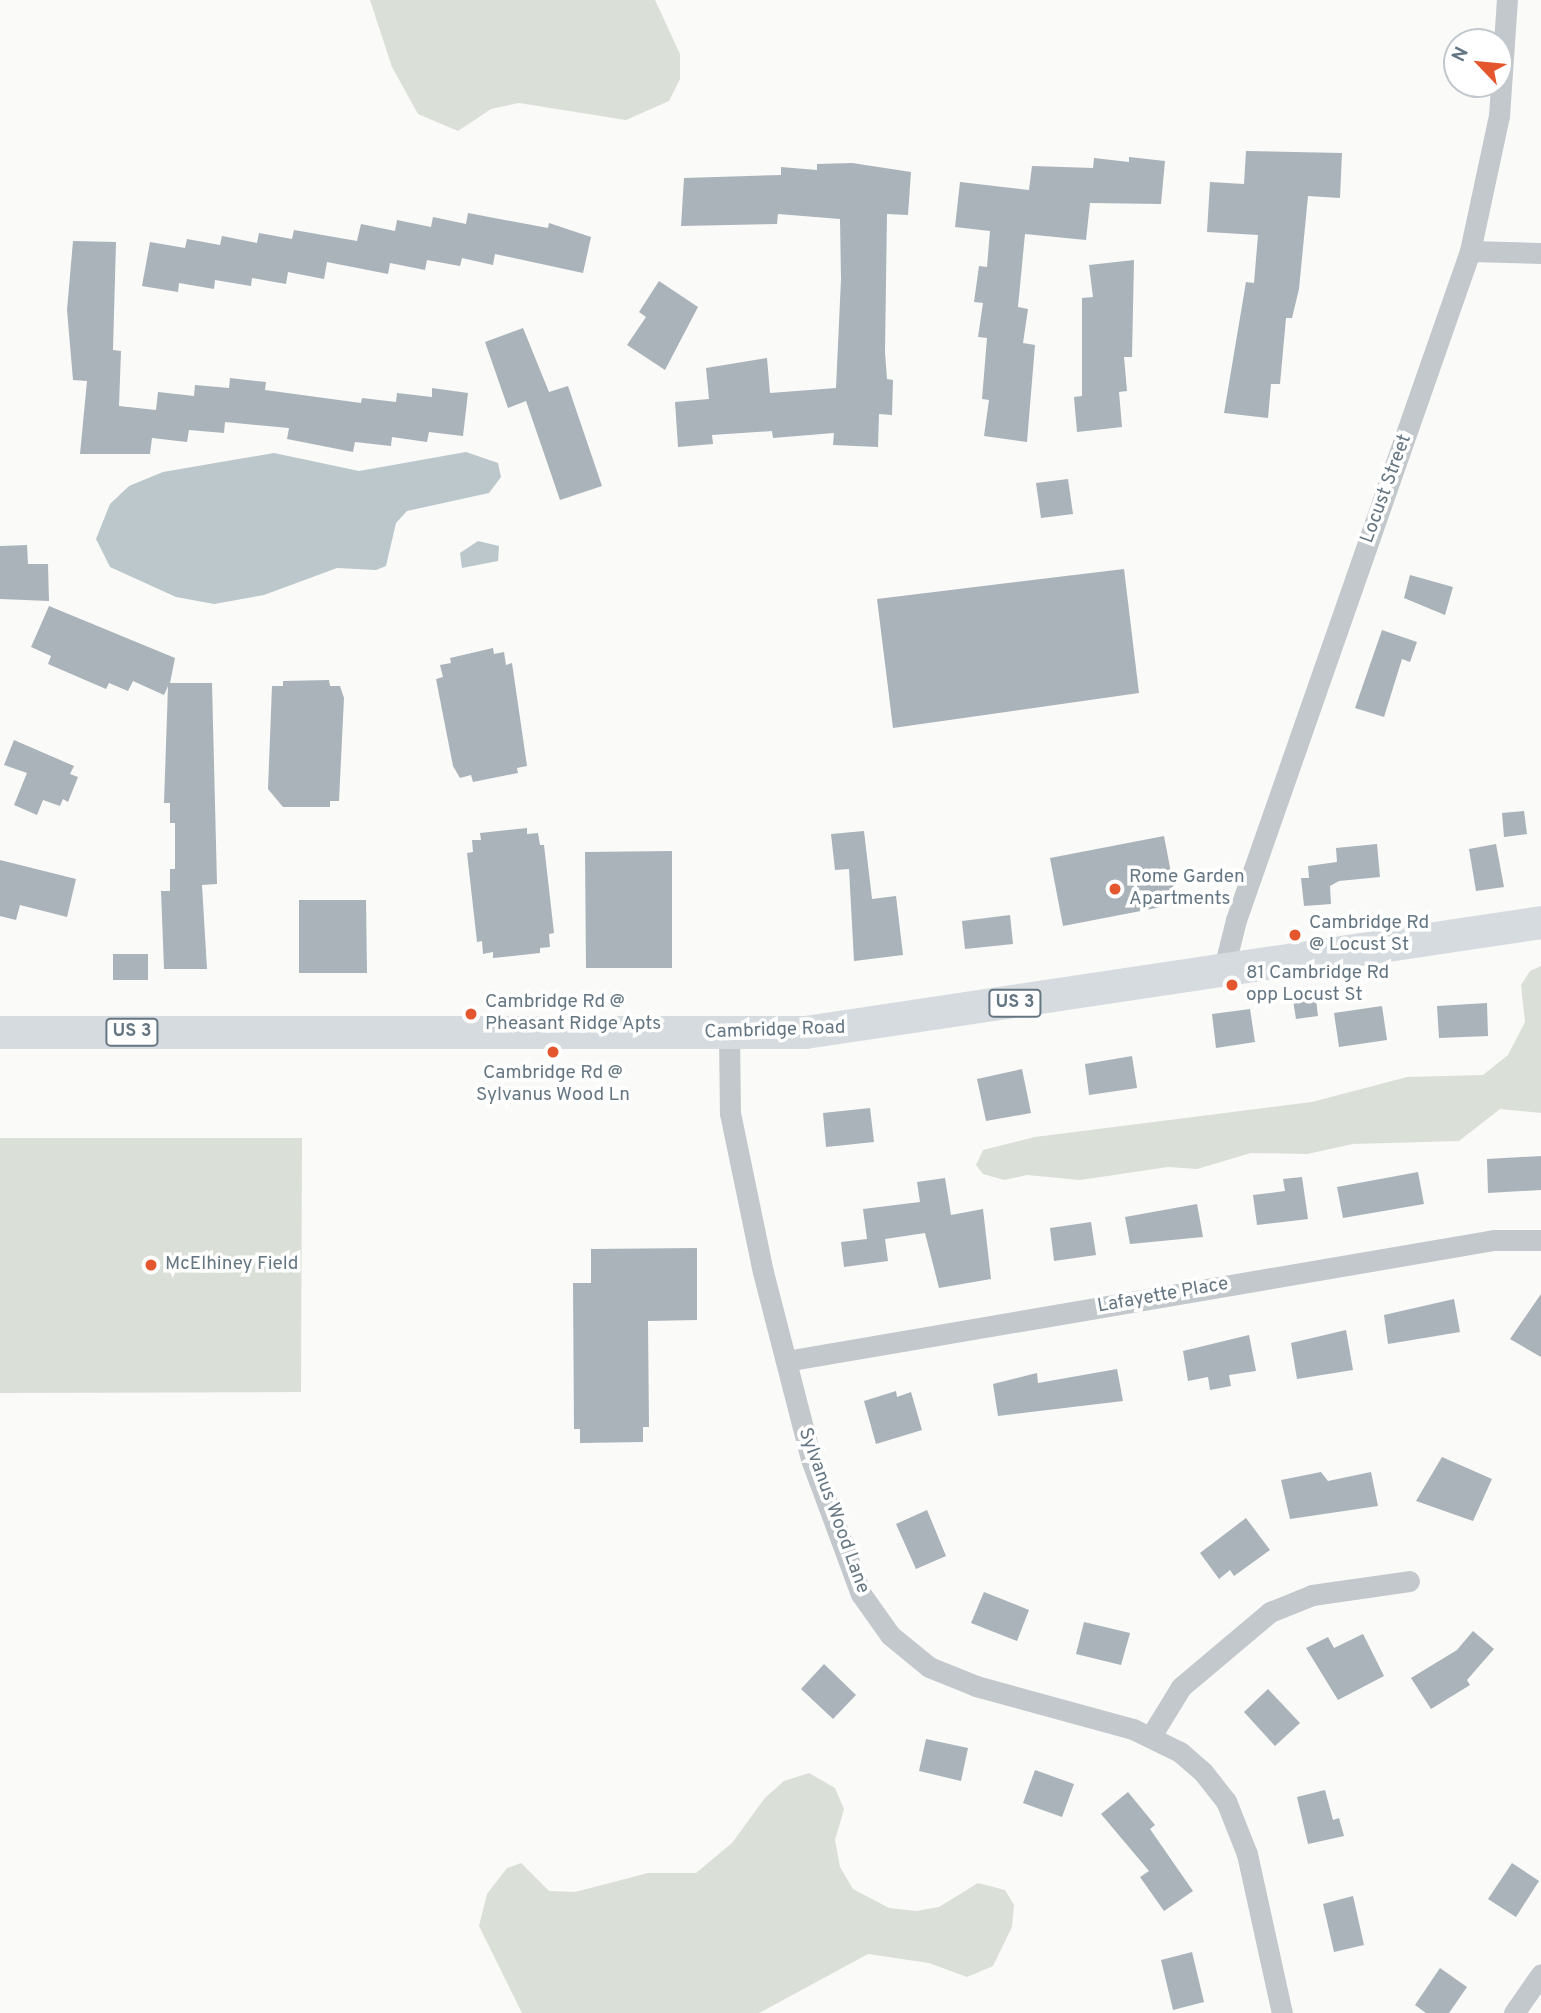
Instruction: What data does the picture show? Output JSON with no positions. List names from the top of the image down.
{
  "streets": {
    "highway": ["US 3", "Cambridge Road"],
    "street": ["Locust Street", "Lafayette Place", "Sylvanus Wood Lane"]
  },
  "crossings": [
    ["Locust Street", "Cambridge Road"],
    ["Cambridge Road", "Sylvanus Wood Lane"],
    ["Lafayette Place", "Sylvanus Wood Lane"]
  ],
  "places": [
    "Rome Garden Apartments",
    "Cambridge Rd @ Locust St",
    "81 Cambridge Rd opp Locust St",
    "Cambridge Rd @ Pheasant Ridge Apts",
    "Cambridge Rd @ Sylvanus Wood Ln",
    "McElhiney Field"
  ],
  "north": "top left"
}
